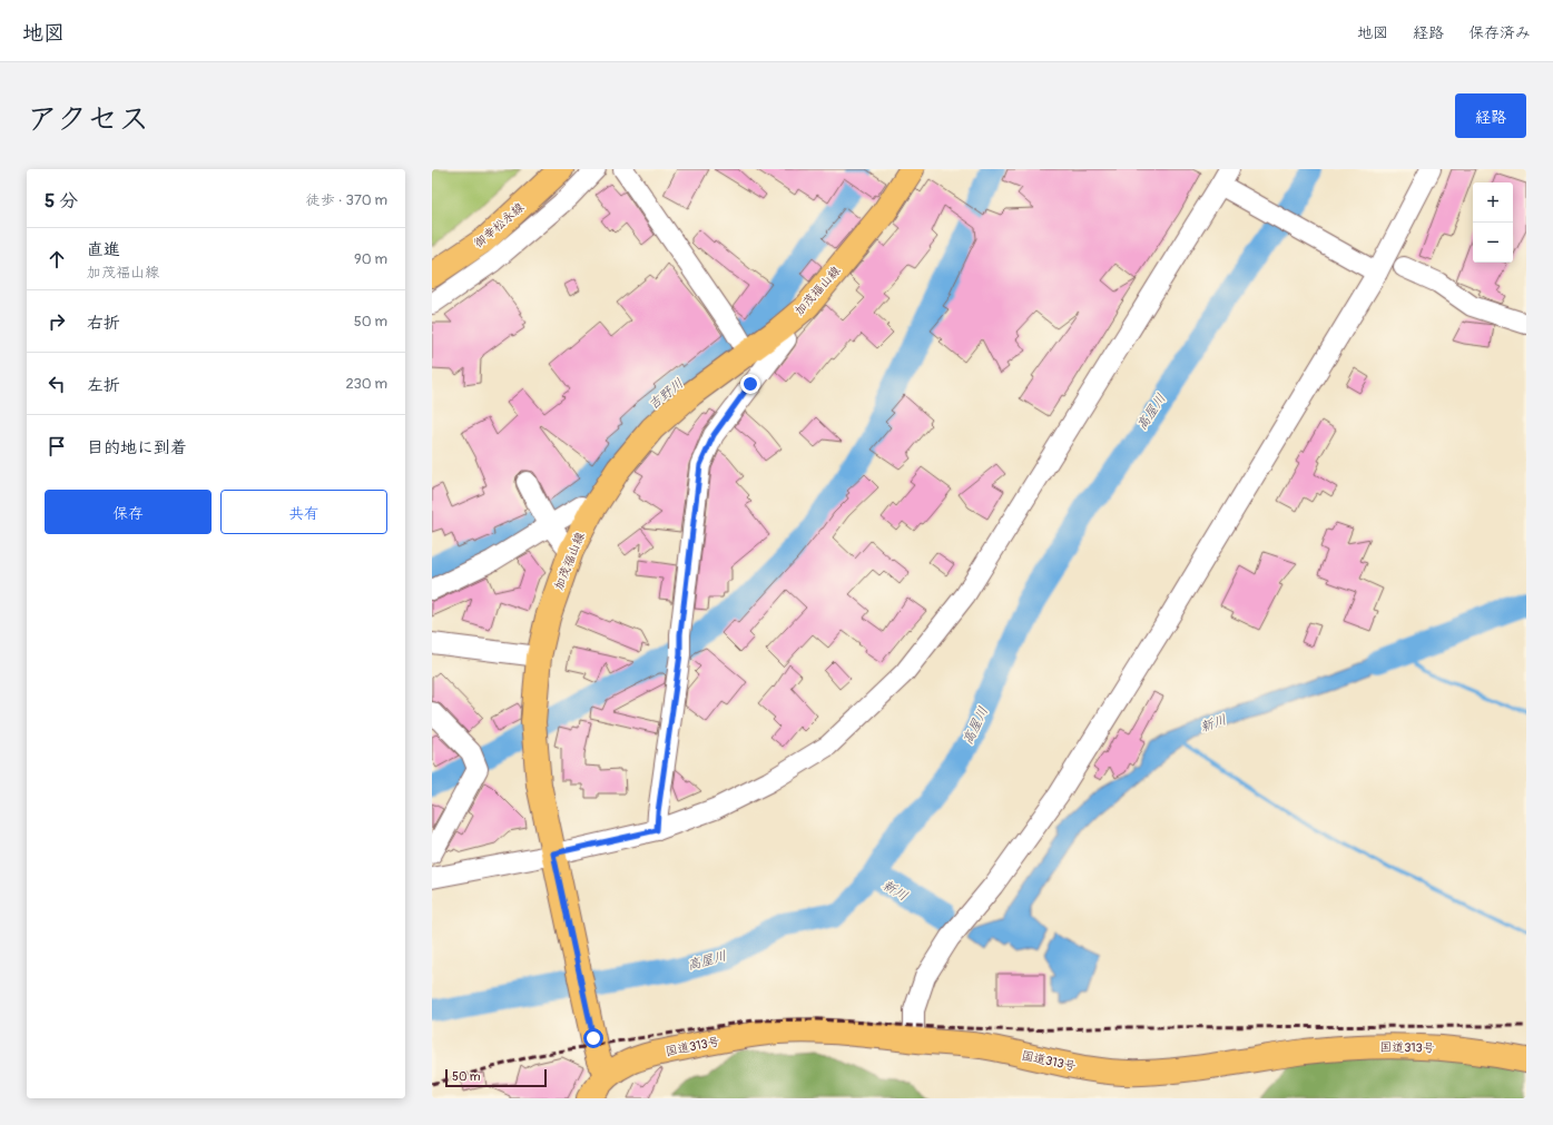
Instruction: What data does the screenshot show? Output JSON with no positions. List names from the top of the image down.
{
  "streets": {
    "main road": ["御幸松永線", "加茂福山線", "国道313号"]
  },
  "crossings": [
    ["加茂福山線", "国道313号"]
  ],
  "water": ["吉野川", "高屋川", "新川"],
  "scale_bar": "50 m",
  "page": {
    "header": "地図",
    "nav": ["地図", "経路", "保存済み"],
    "title": "アクセス",
    "buttons": [
      "経路",
      ["保存", "共有"]
    ],
    "heading": ["5 分", "徒歩 · 370 m"],
    "map_buttons": ["+", "−"],
    "list": [
      ["直進", "加茂福山線", "90 m"],
      ["右折", "50 m"],
      ["左折", "230 m"],
      "目的地に到着"
    ],
    "scale": "50 m"
  }
}
